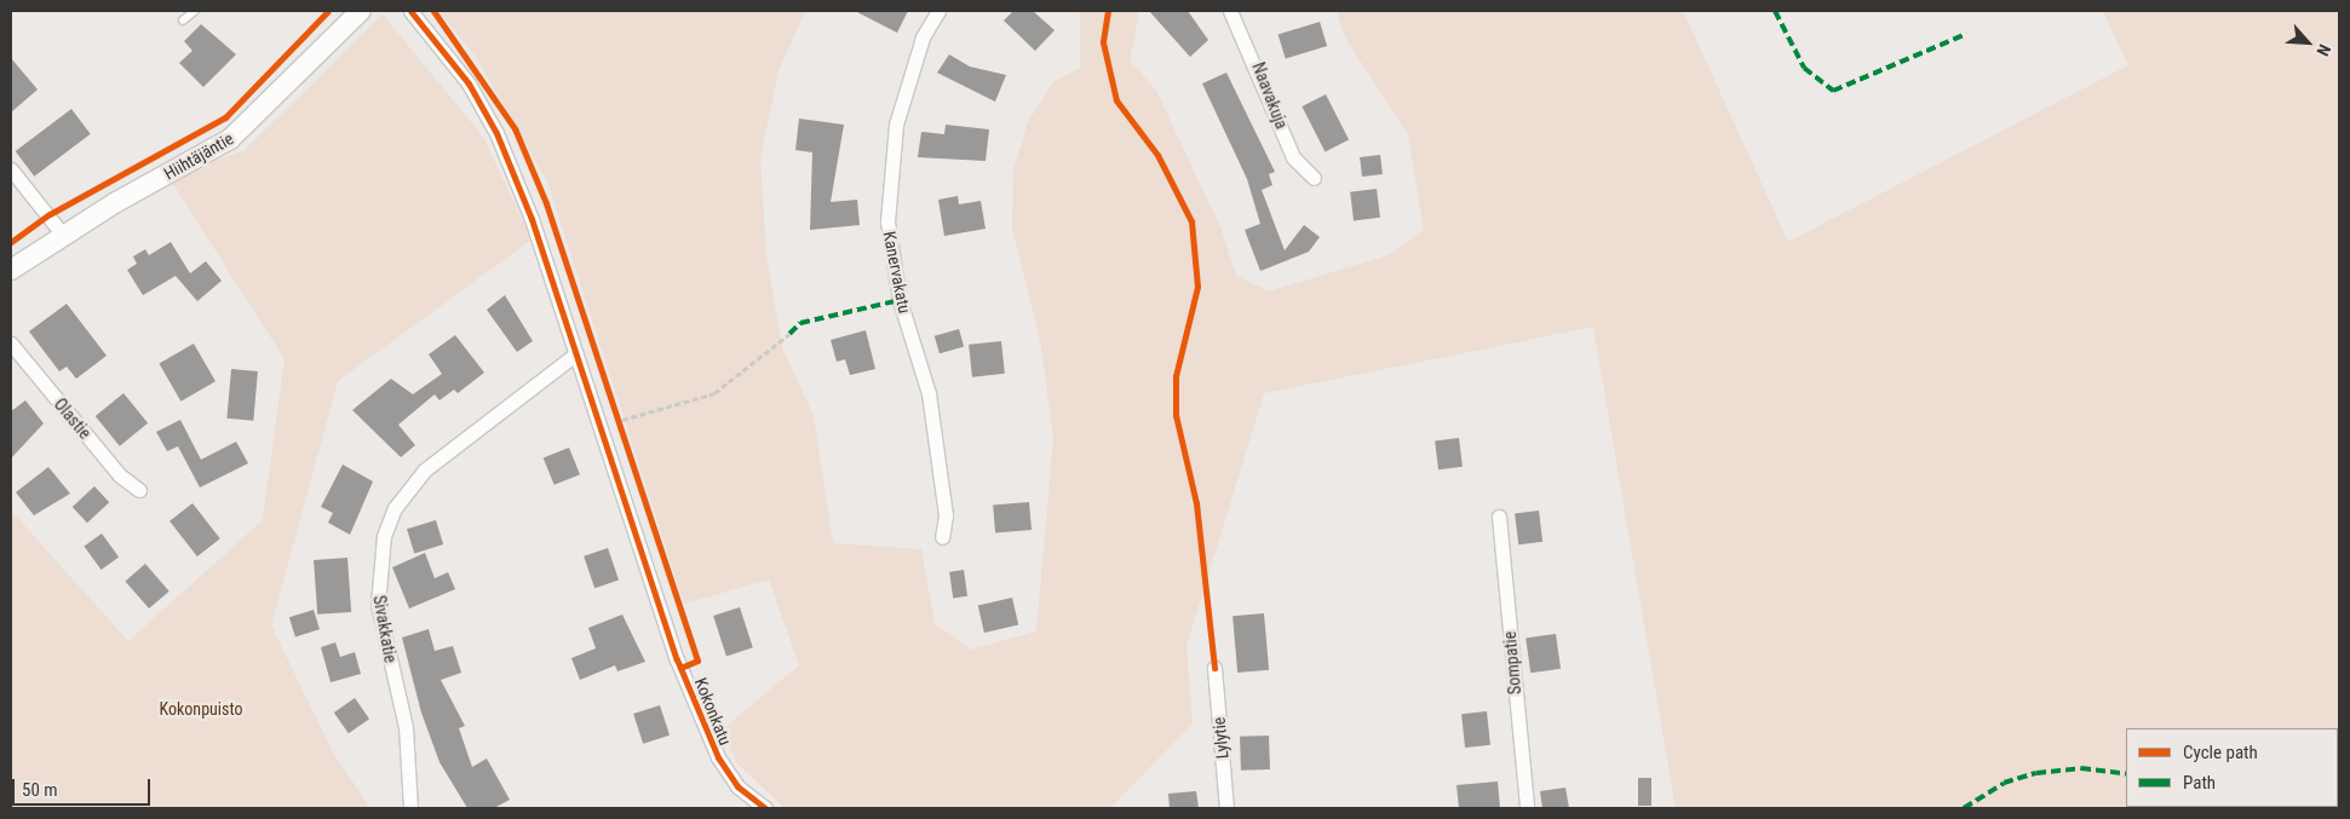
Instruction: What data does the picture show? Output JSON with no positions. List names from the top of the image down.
{
  "streets": {
    "street": [
      "Naavakuja",
      "Hiihtäjäntie",
      "Kanervakatu",
      "Olastie",
      "Sivakkatie",
      "Sompatie",
      "Kokonkatu",
      "Lylytie"
    ]
  },
  "crossings": [
    ["Sivakkatie", "Kokonkatu"]
  ],
  "parks": ["Kokonpuisto"],
  "legend": ["Cycle path", "Path"],
  "scale_bar": "50 m",
  "north": "bottom right"
}
